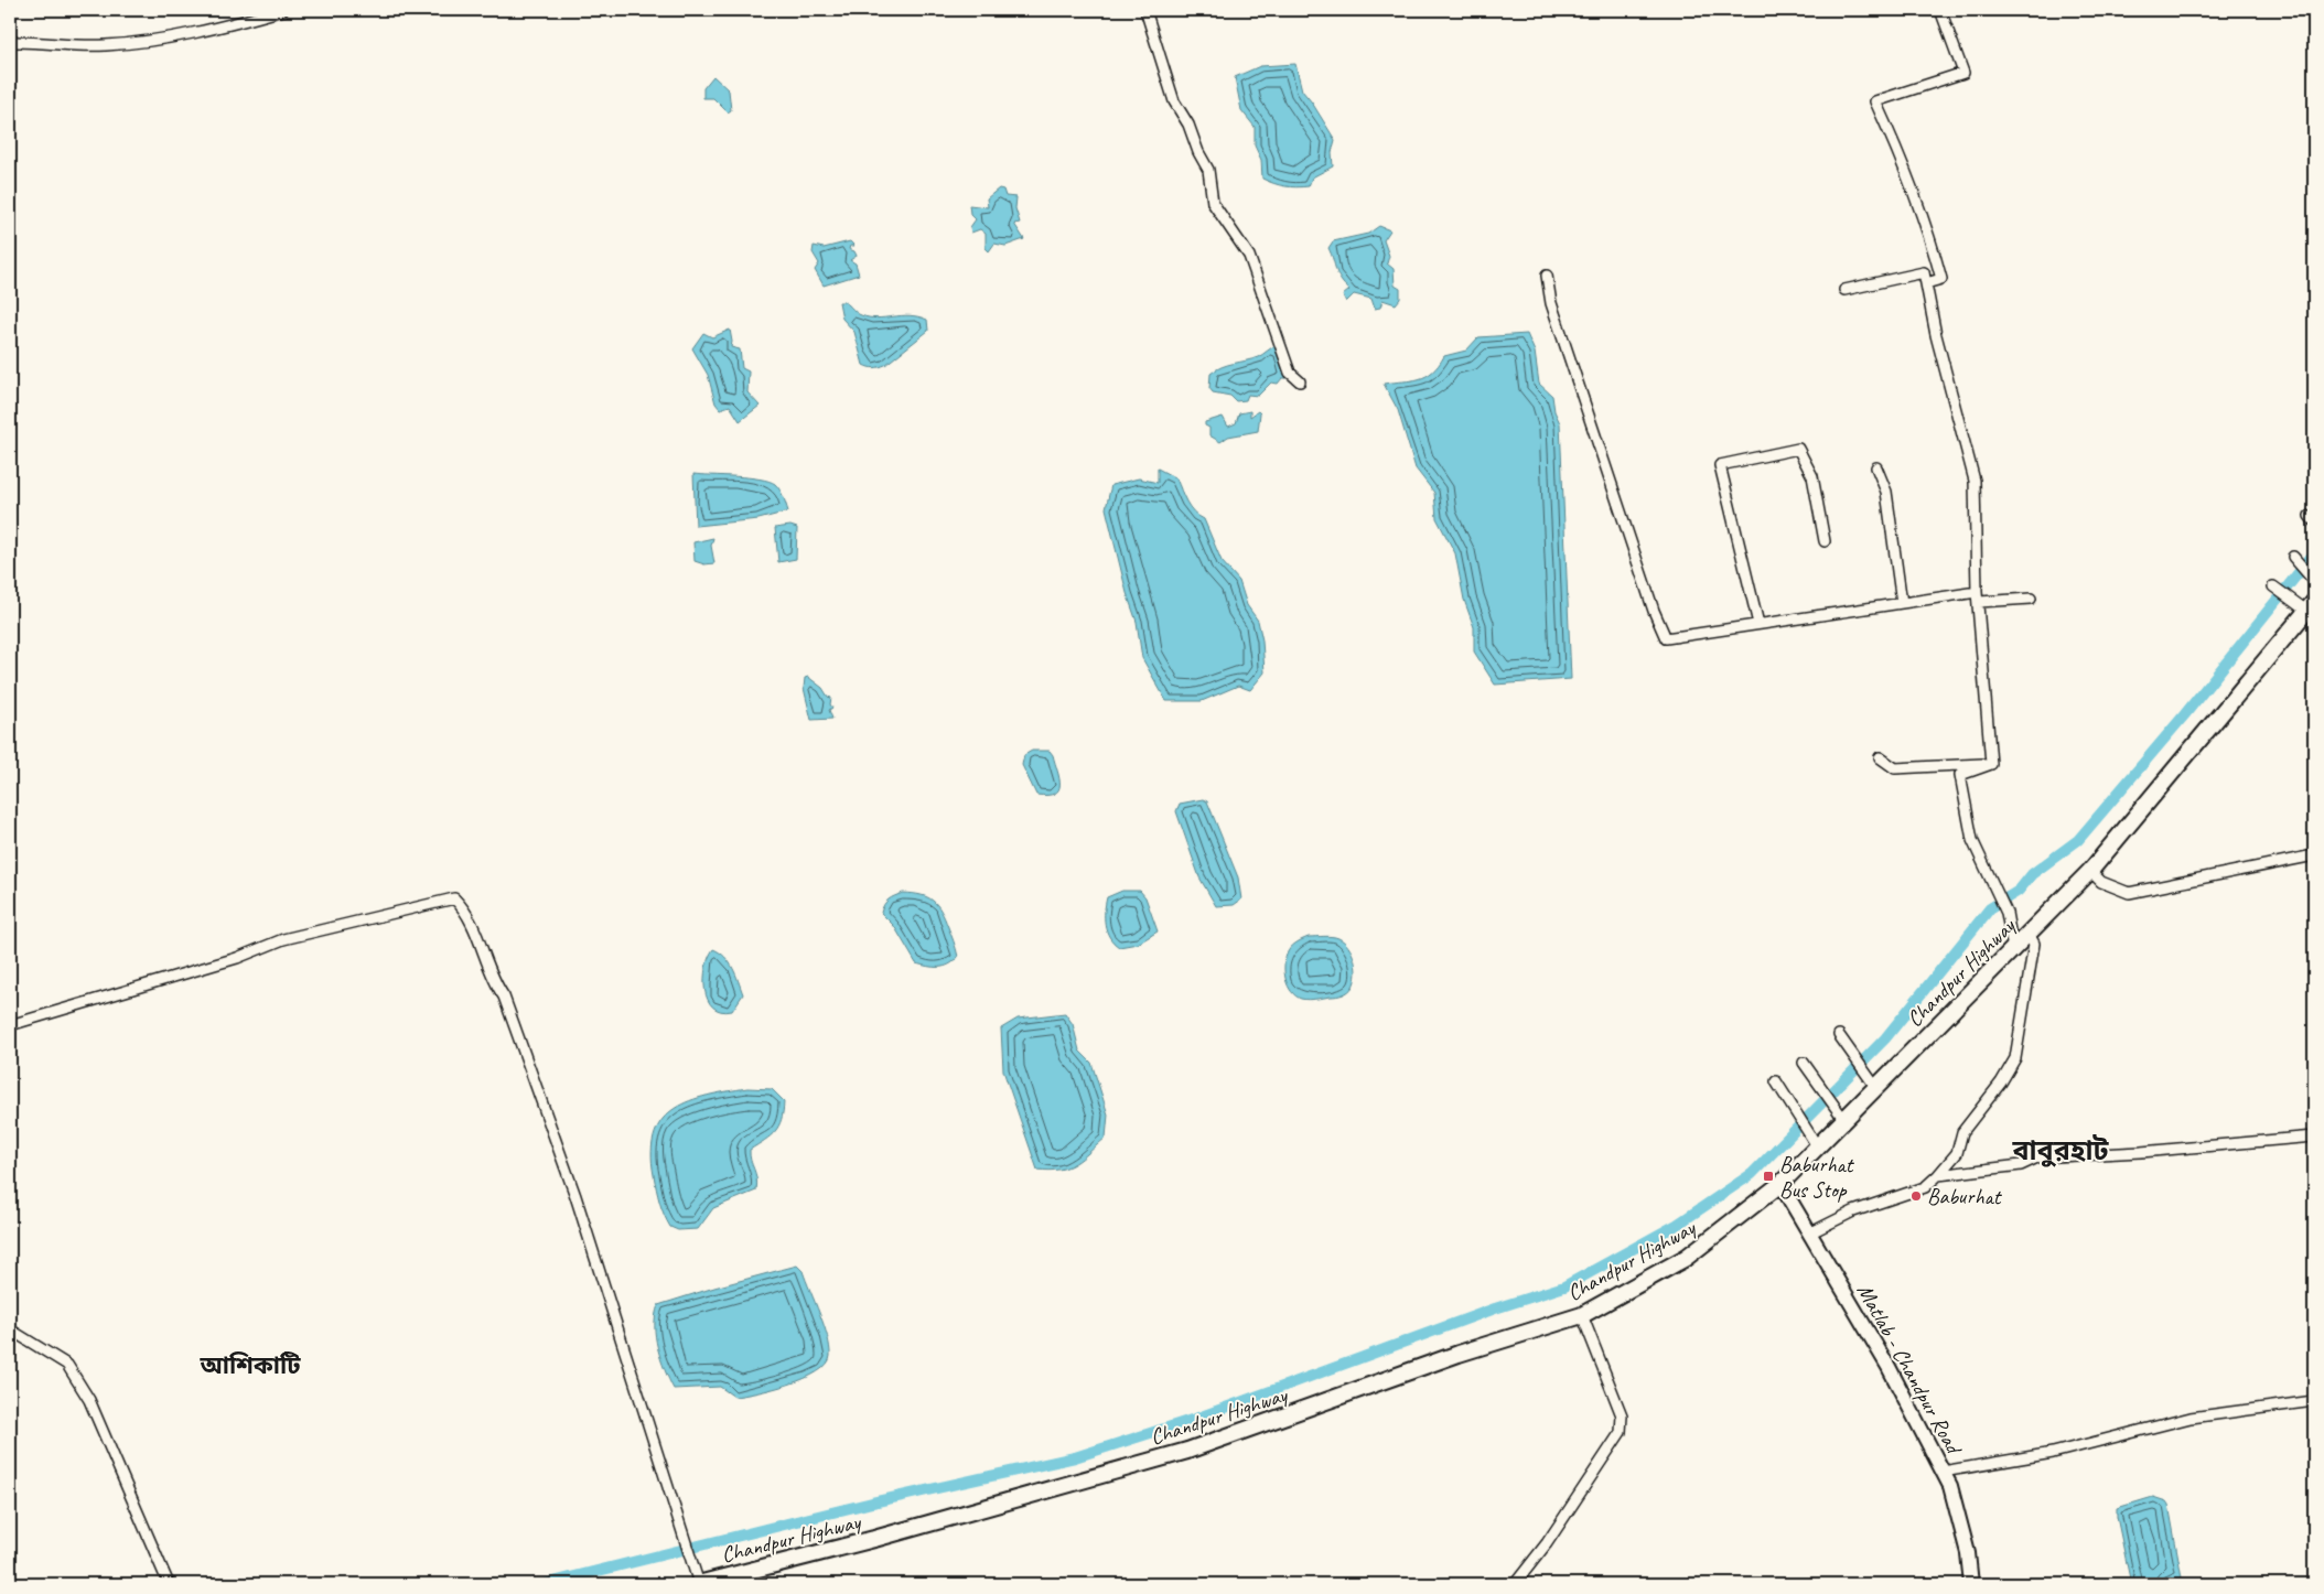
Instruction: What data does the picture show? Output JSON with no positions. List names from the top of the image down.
{
  "streets": {
    "main road": ["Chandpur Highway", "Matlab - Chandpur Road"]
  },
  "crossings": [
    ["Chandpur Highway", "Matlab - Chandpur Road"]
  ],
  "districts": ["বাবুরহাট", "আশিকাটি"],
  "places": {
    "transit": ["Baburhat Bus Stop"],
    "other": ["Baburhat"]
  }
}
